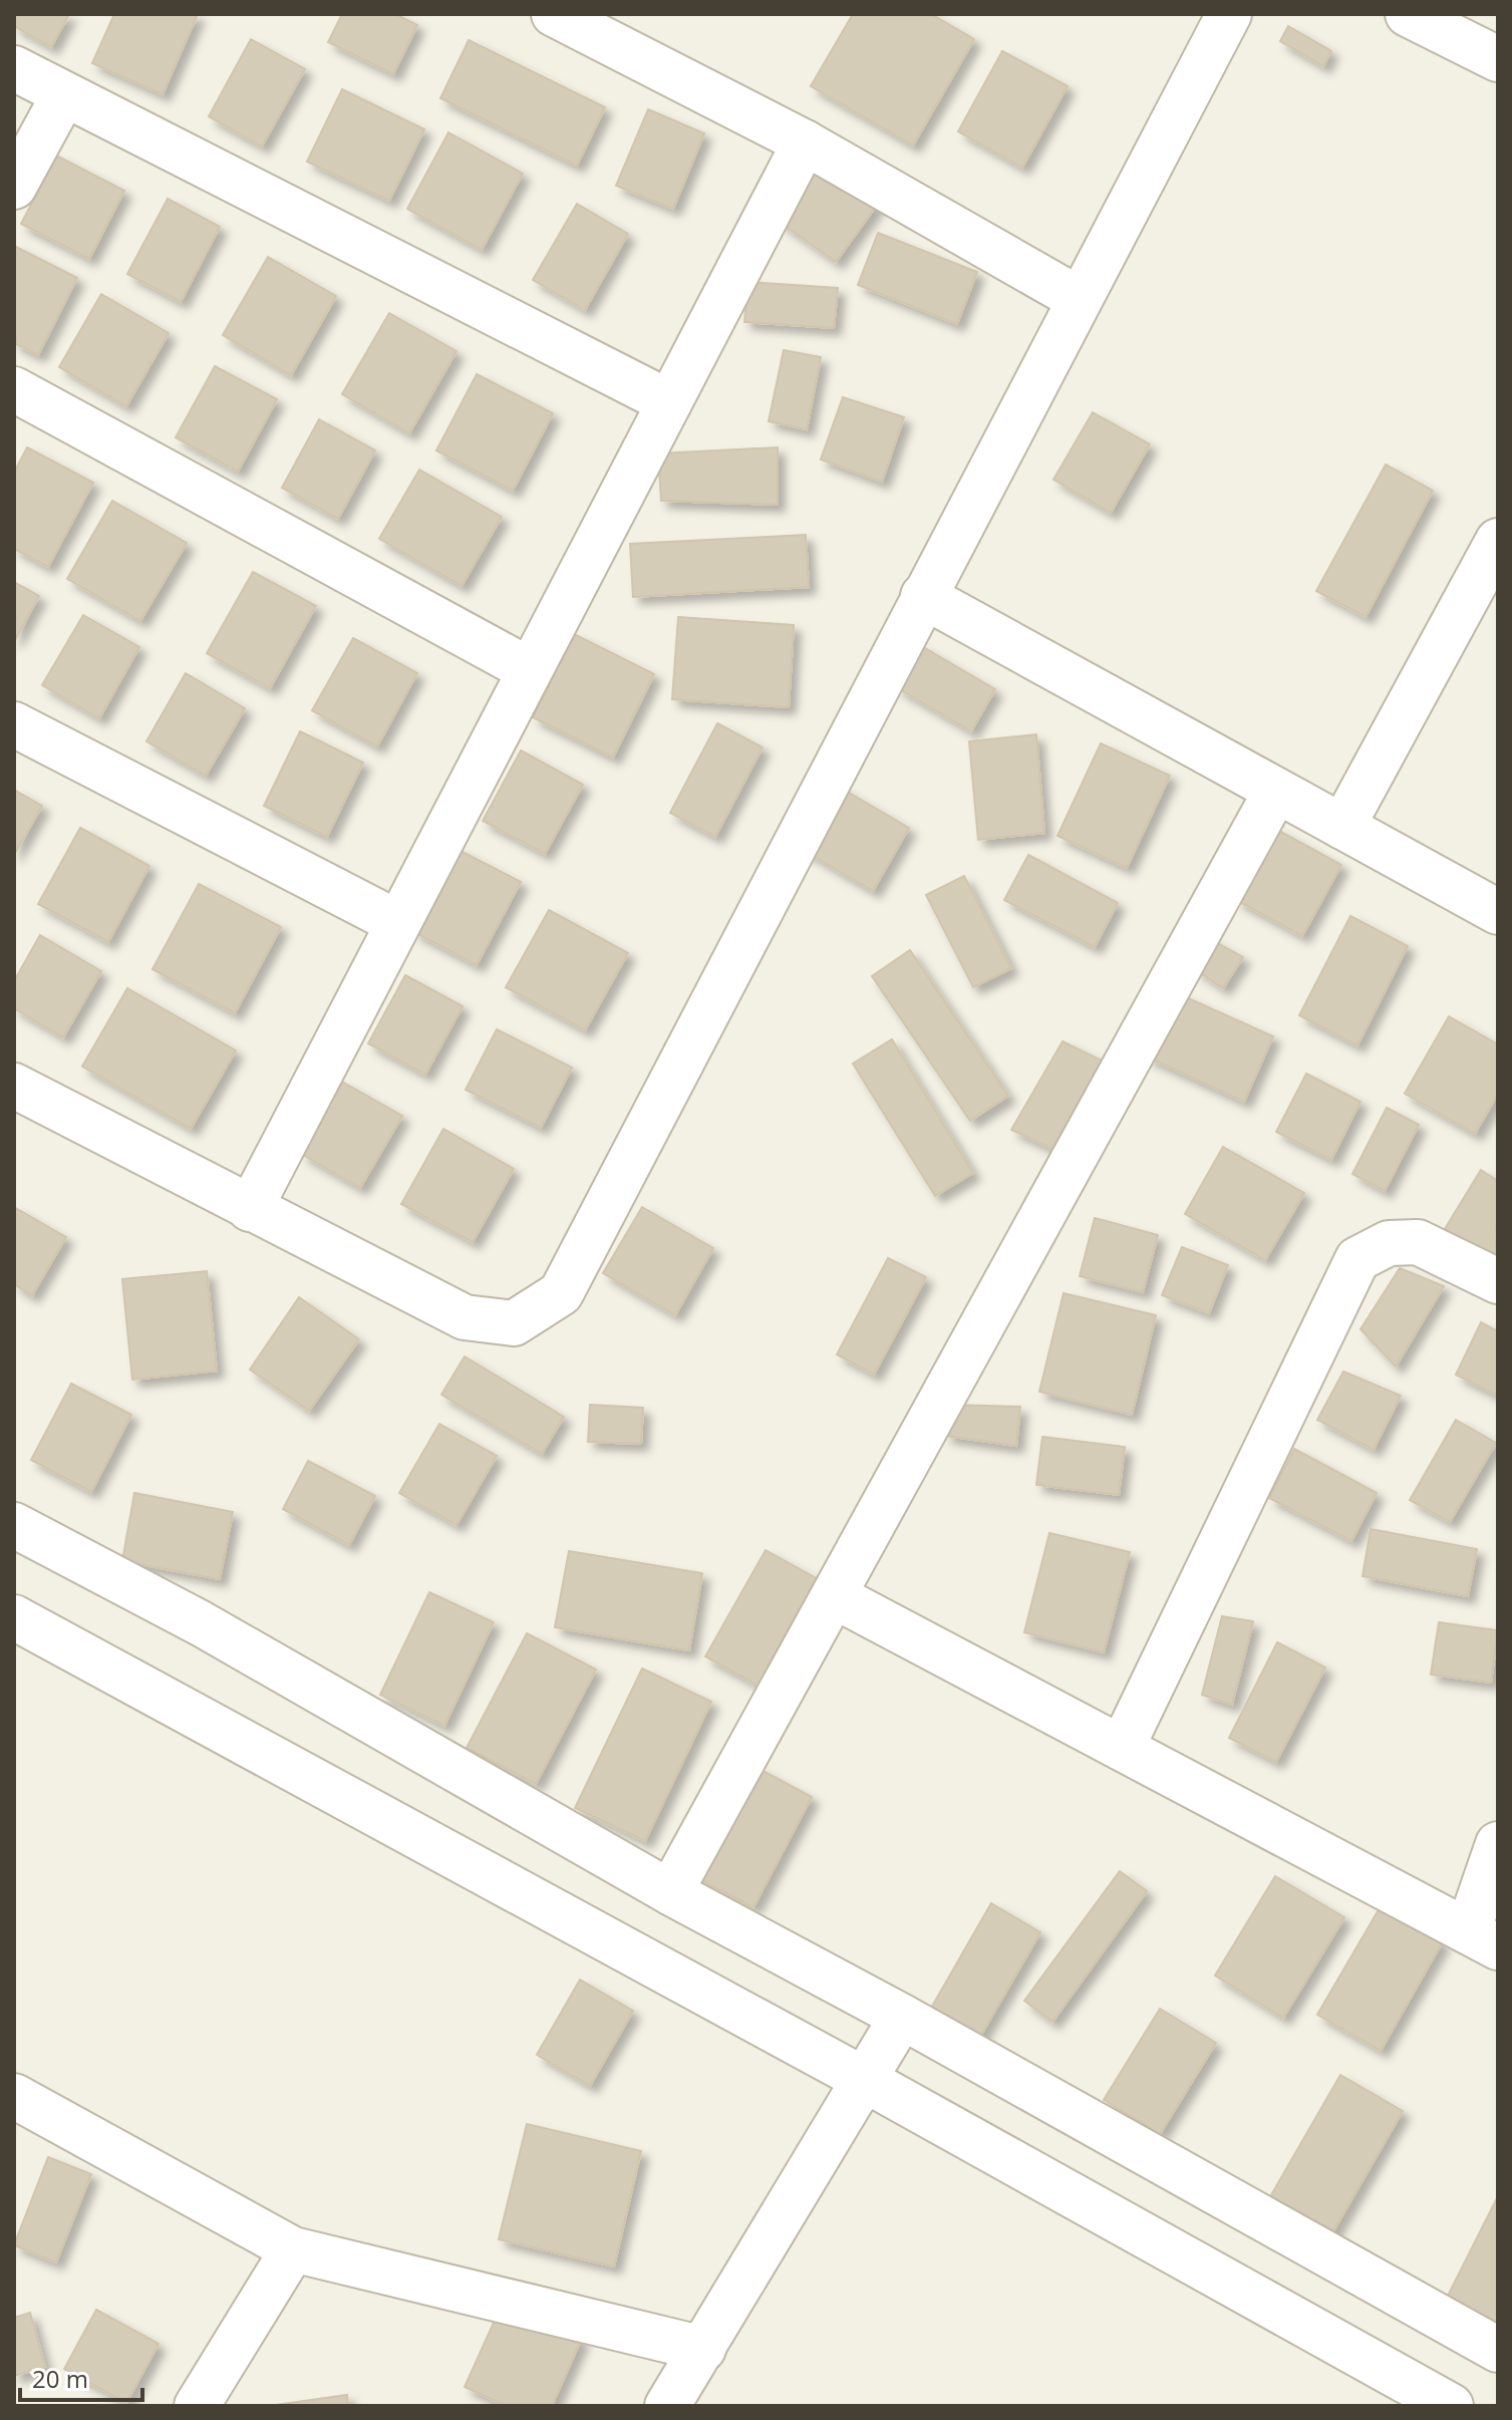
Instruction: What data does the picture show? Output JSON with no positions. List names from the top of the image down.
{
  "scale_bar": "20 m"
}
